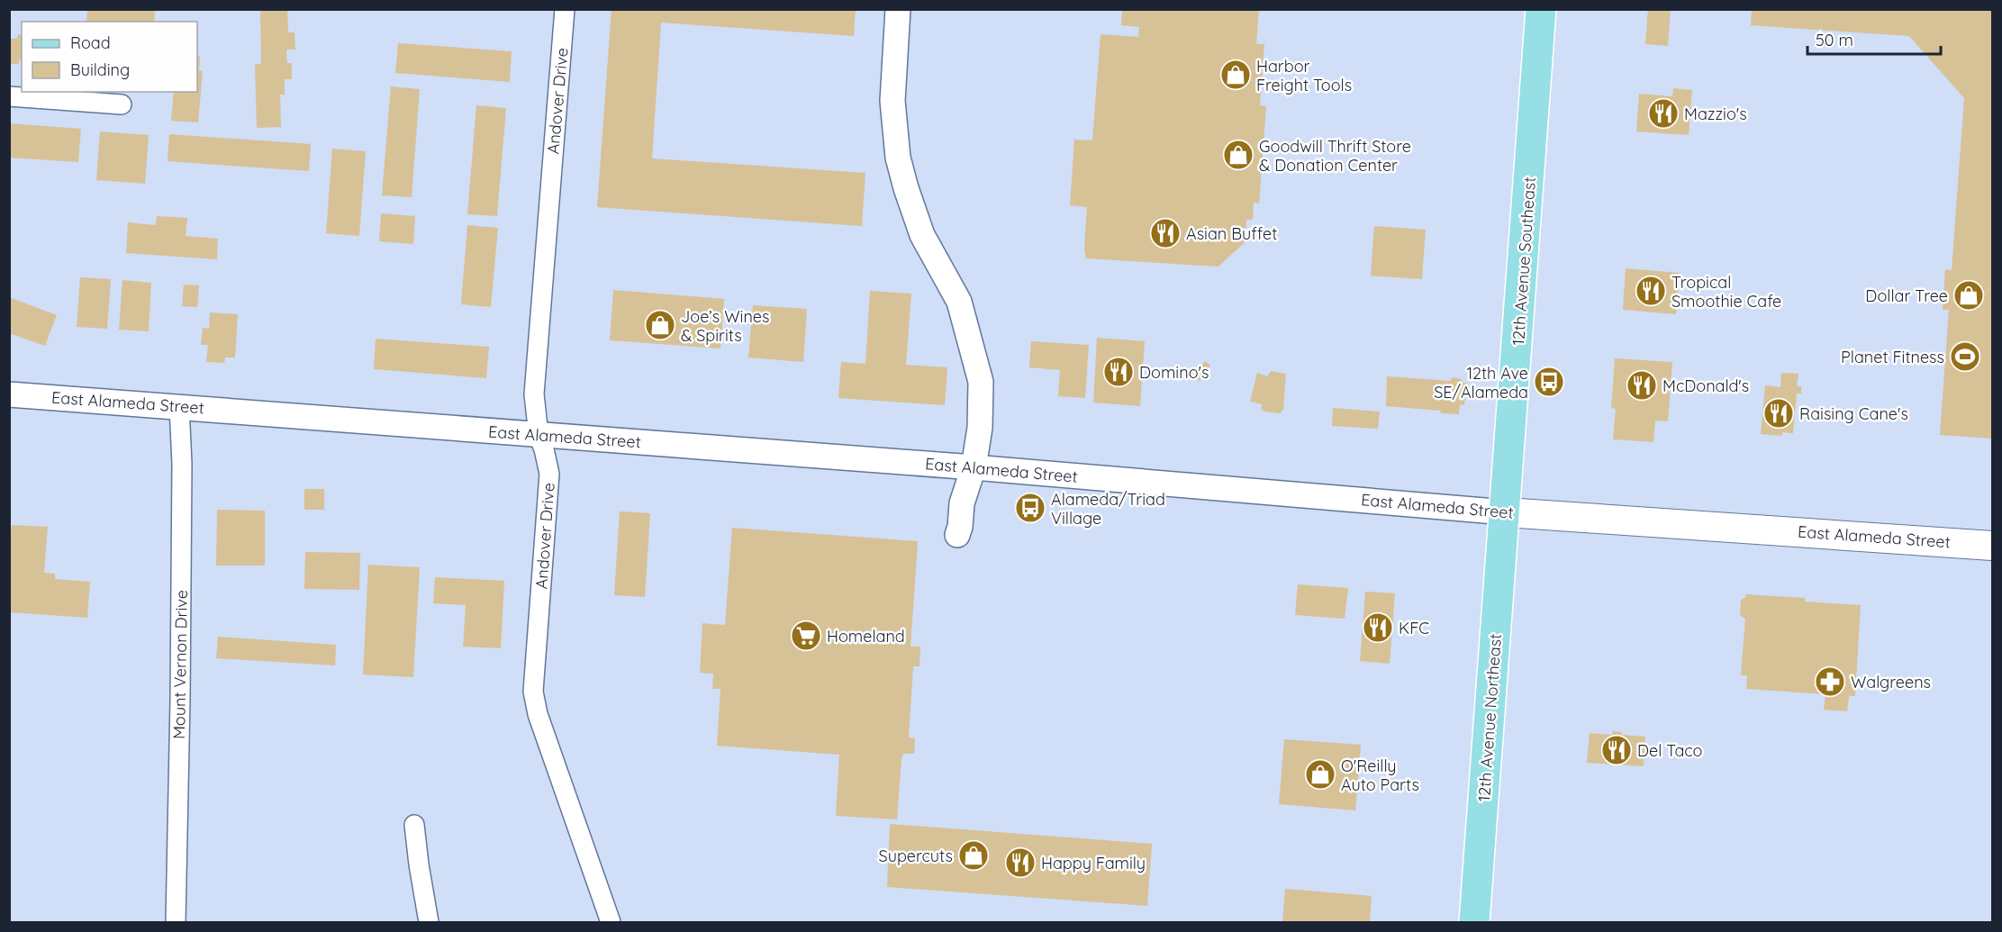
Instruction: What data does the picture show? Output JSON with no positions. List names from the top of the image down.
{
  "streets": {
    "main road": ["12th Avenue Southeast", "East Alameda Street", "12th Avenue Northeast"],
    "street": ["Andover Drive", "Mount Vernon Drive"]
  },
  "crossings": [
    ["Andover Drive", "East Alameda Street"],
    ["12th Avenue Southeast", "East Alameda Street"],
    ["12th Avenue Southeast", "12th Avenue Northeast"],
    ["East Alameda Street", "Mount Vernon Drive"],
    ["East Alameda Street", "12th Avenue Northeast"]
  ],
  "places": {
    "shop": [
      "Harbor Freight Tools",
      "Goodwill Thrift Store & Donation Center",
      "Dollar Tree",
      "Joe’s Wines & Spirits",
      "O'Reilly Auto Parts",
      "Supercuts"
    ],
    "restaurant": [
      "Mazzio's",
      "Asian Buffet",
      "Tropical Smoothie Cafe",
      "Domino's",
      "McDonald's",
      "Raising Cane's",
      "KFC",
      "Del Taco",
      "Happy Family"
    ],
    "sports": ["Planet Fitness"],
    "bus stop": ["12th Ave SE/Alameda", "Alameda/Triad Village"],
    "supermarket": ["Homeland"],
    "pharmacy": ["Walgreens"]
  },
  "legend": ["Road", "Building"],
  "scale_bar": "50 m"
}
